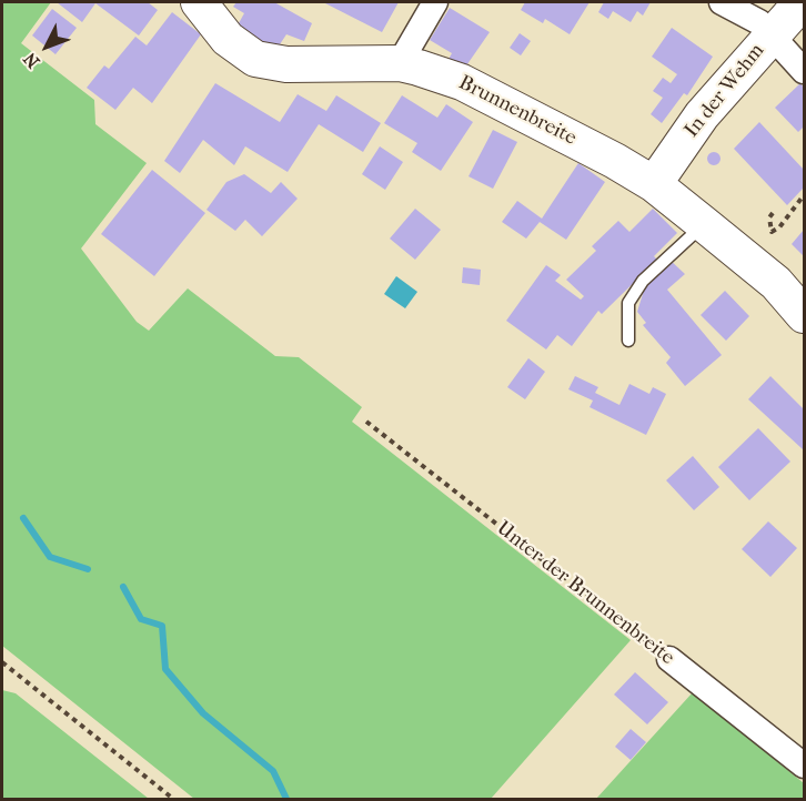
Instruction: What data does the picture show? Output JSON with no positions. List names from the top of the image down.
{
  "streets": {
    "street": ["In der Wehm", "Brunnenbreite", "Unter der Brunnenbreite"]
  },
  "crossings": [
    ["In der Wehm", "Brunnenbreite"]
  ],
  "north": "bottom left"
}
